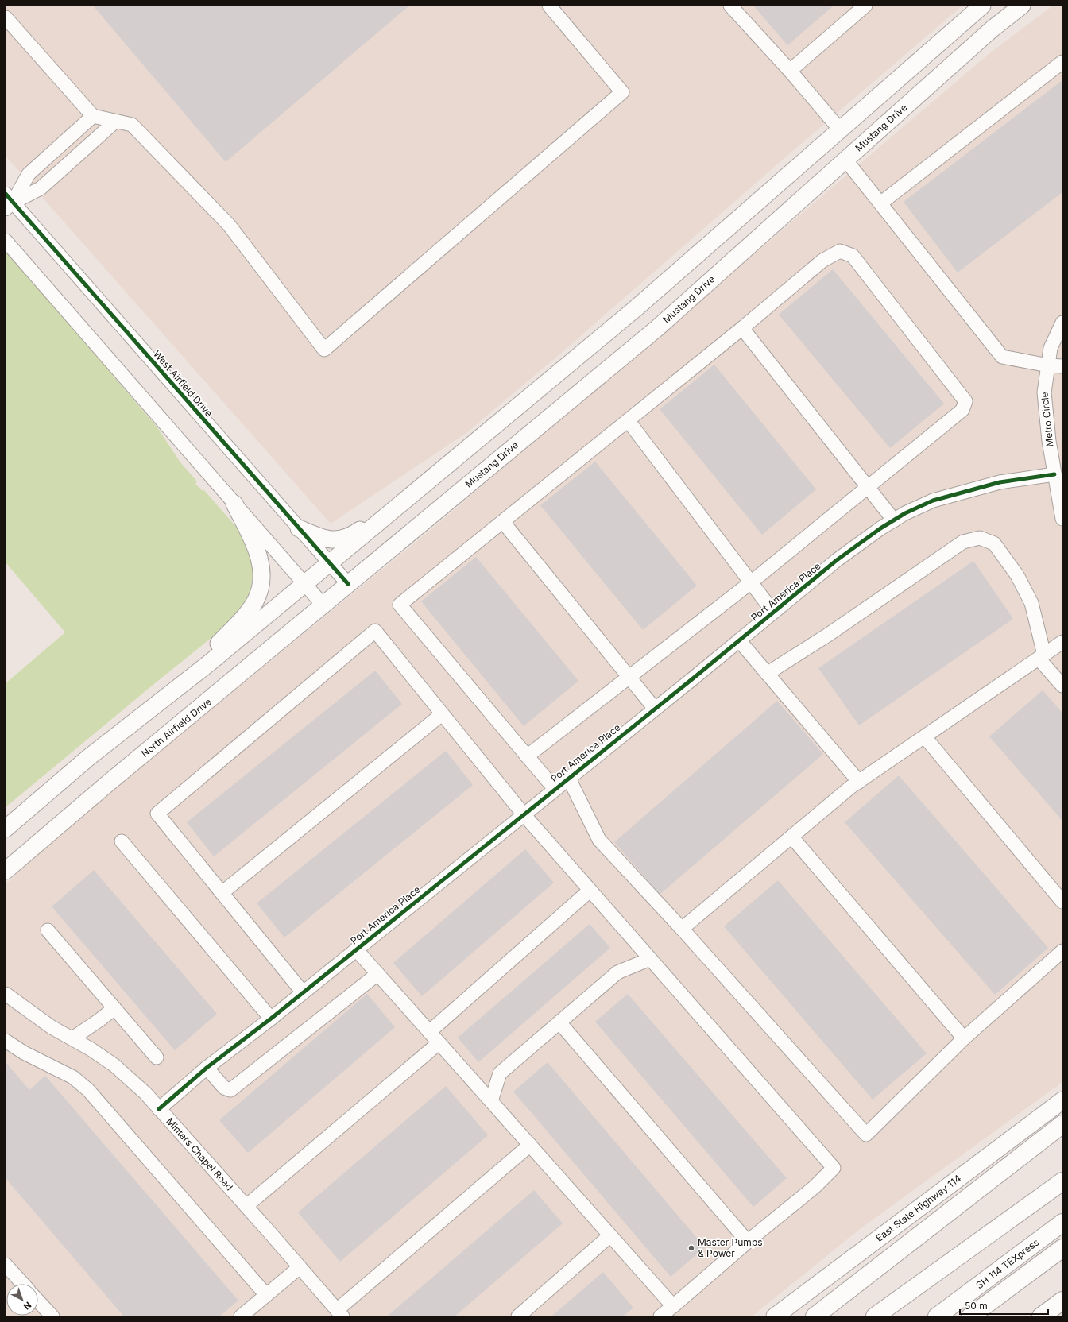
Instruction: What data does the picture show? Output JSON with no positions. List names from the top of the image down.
{
  "streets": {
    "highway": ["SH 114 TEXpress"],
    "main road": ["Mustang Drive", "North Airfield Drive", "East State Highway 114"],
    "street": [
      "West Airfield Drive",
      "Metro Circle",
      "Port America Place",
      "Minters Chapel Road"
    ]
  },
  "crossings": [
    ["Mustang Drive", "West Airfield Drive"],
    ["Mustang Drive", "North Airfield Drive"],
    ["West Airfield Drive", "North Airfield Drive"],
    ["Metro Circle", "Port America Place"],
    ["Port America Place", "Minters Chapel Road"]
  ],
  "places": ["Master Pumps & Power"],
  "scale_bar": "50 m",
  "north": "bottom right"
}
